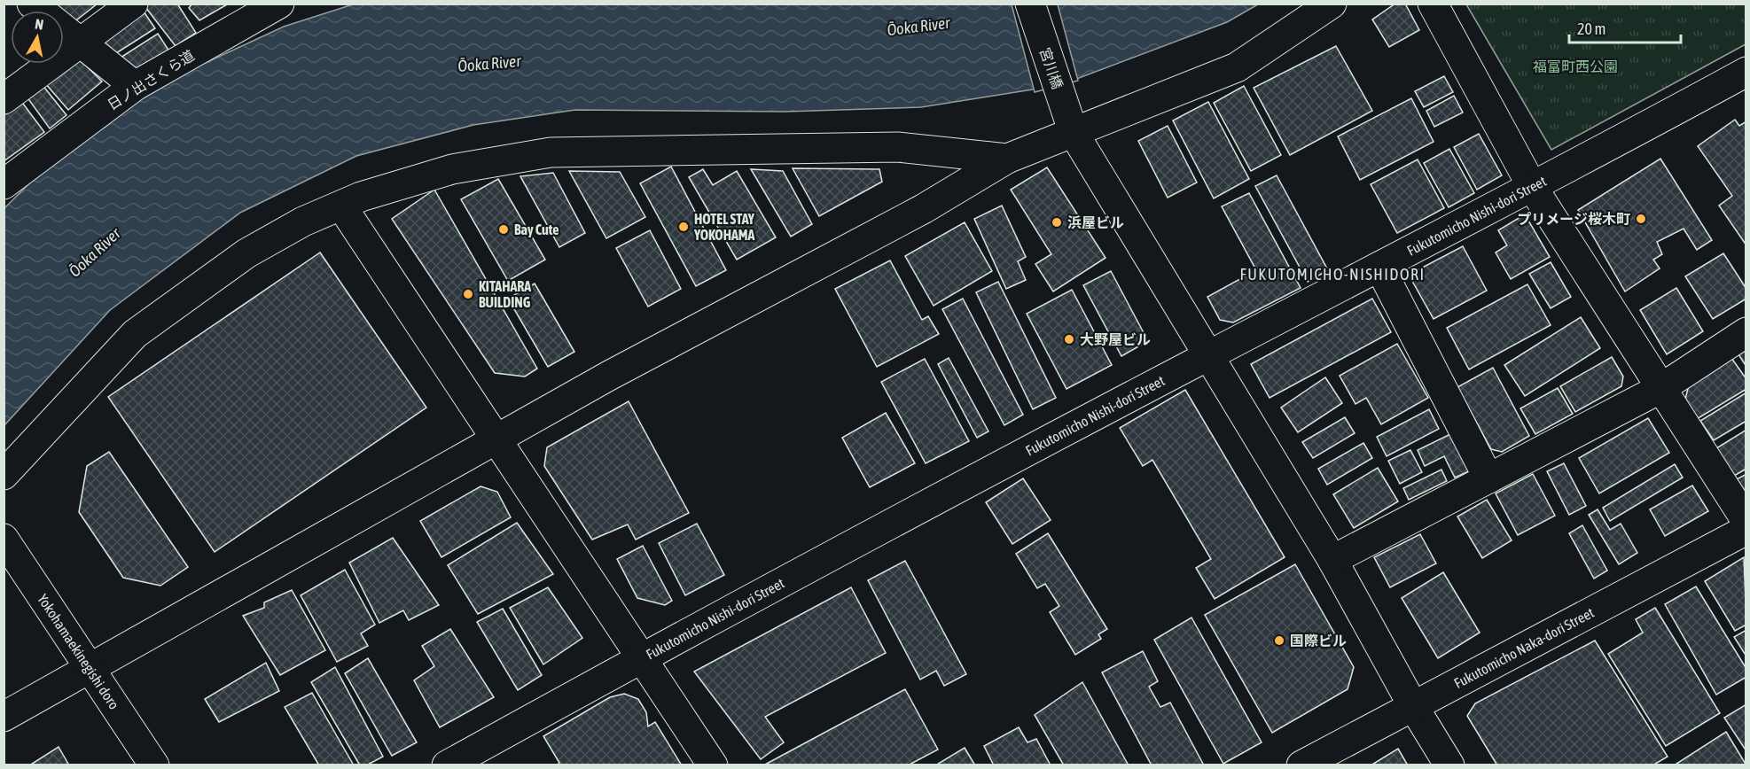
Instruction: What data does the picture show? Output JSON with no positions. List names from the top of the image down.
{
  "streets": {
    "street": [
      "宮川橋",
      "日ノ出さくら道",
      "Fukutomicho Nishi-dori Street",
      "Fukutomicho Naka-dori Street",
      "Yokohamaekinegishi doro"
    ]
  },
  "crossings": [
    ["宮川橋", "Fukutomicho Nishi-dori Street"],
    ["宮川橋", "Fukutomicho Naka-dori Street"]
  ],
  "districts": ["FUKUTOMICHO-NISHIDORI"],
  "water": ["Ōoka River"],
  "parks": ["福富町西公園"],
  "places": [
    "プリメージ桜木町",
    "浜屋ビル",
    "HOTEL STAY YOKOHAMA",
    "Bay Cute",
    "KITAHARA BUILDING",
    "大野屋ビル",
    "国際ビル"
  ],
  "scale_bar": "20 m",
  "north": "top"
}
